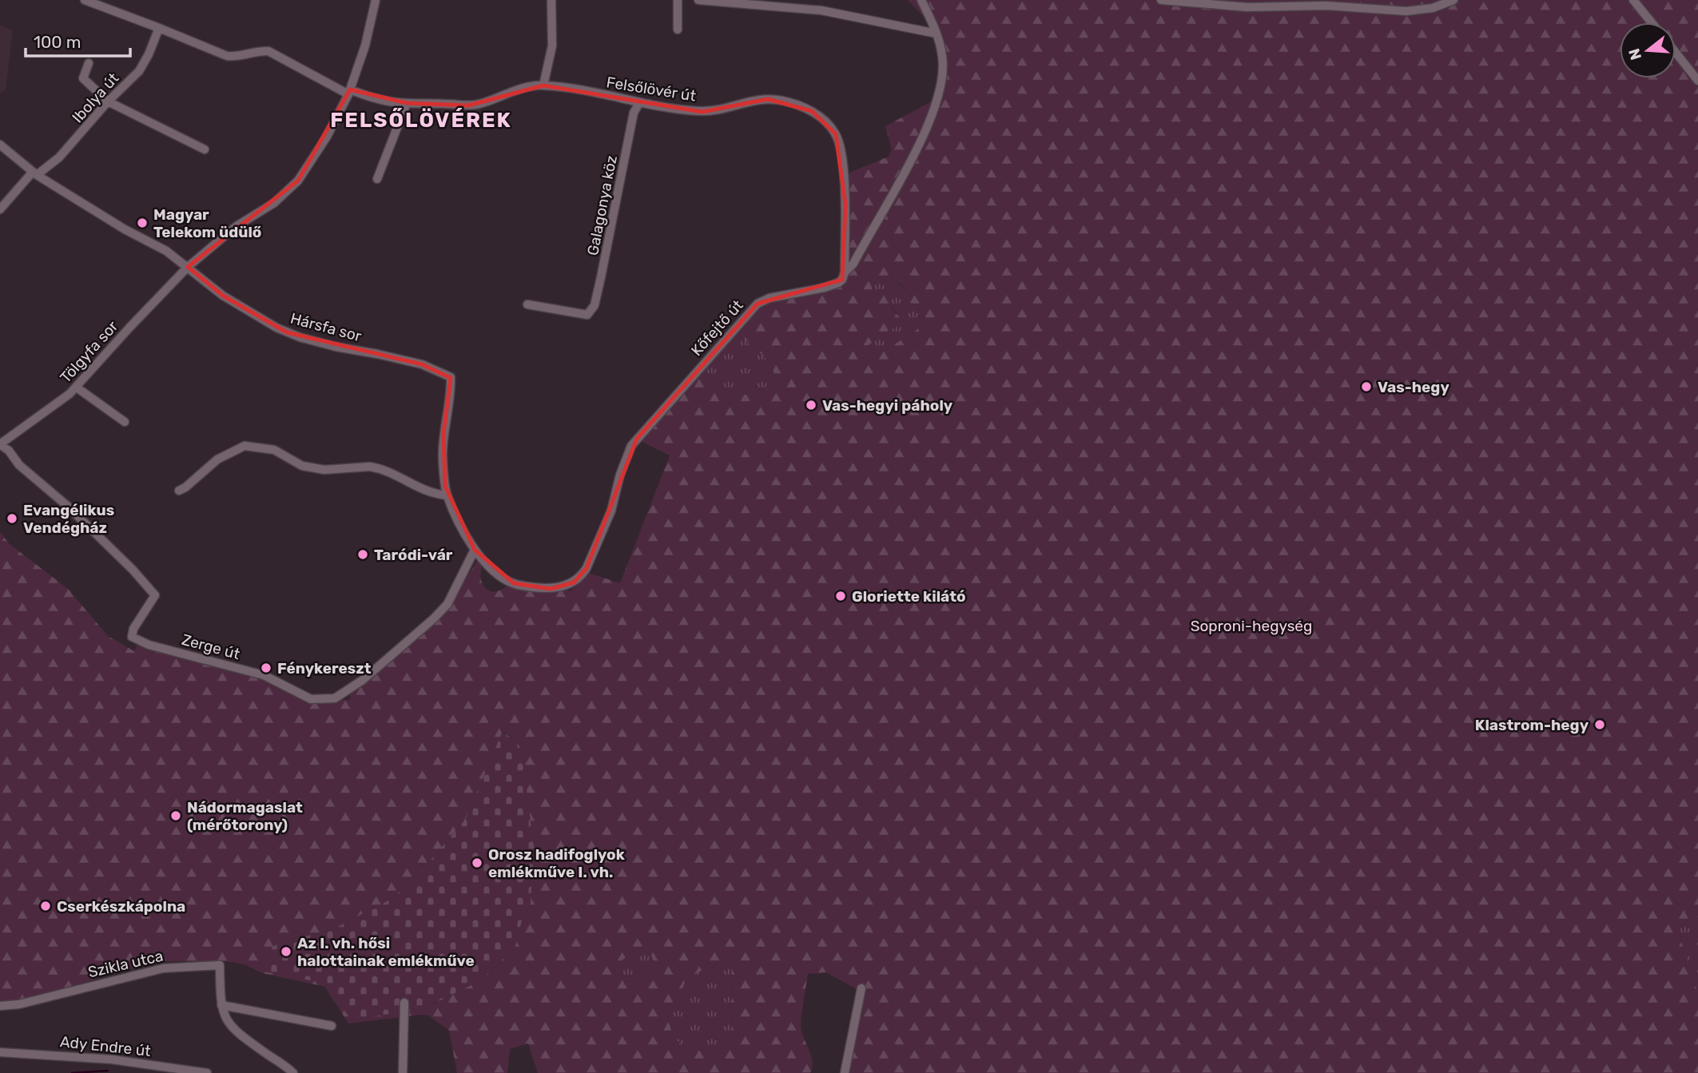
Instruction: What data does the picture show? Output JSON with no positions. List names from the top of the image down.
{
  "streets": {
    "street": [
      "Felsőlövér út",
      "Ibolya út",
      "Galagonya köz",
      "Hársfa sor",
      "Kőfejtő út",
      "Tölgyfa sor",
      "Zerge út",
      "Szikla utca",
      "Ady Endre út"
    ]
  },
  "crossings": [
    ["Felsőlövér út", "Ibolya út"],
    ["Felsőlövér út", "Galagonya köz"],
    ["Felsőlövér út", "Kőfejtő út"],
    ["Felsőlövér út", "Tölgyfa sor"],
    ["Ibolya út", "Hársfa sor"],
    ["Hársfa sor", "Kőfejtő út"],
    ["Hársfa sor", "Tölgyfa sor"],
    ["Hársfa sor", "Zerge út"],
    ["Tölgyfa sor", "Zerge út"]
  ],
  "districts": ["FELSŐLÖVÉREK"],
  "parks": ["Soproni-hegység"],
  "places": [
    "Magyar Telekom üdülő",
    "Vas-hegy",
    "Vas-hegyi páholy",
    "Evangélikus Vendégház",
    "Taródi-vár",
    "Gloriette kilátó",
    "Fénykereszt",
    "Klastrom-hegy",
    "Nádormagaslat (mérőtorony)",
    "Orosz hadifoglyok emlékműve I. vh.",
    "Cserkészkápolna",
    "Az I. vh. hősi halottainak emlékműve"
  ],
  "scale_bar": "100 m",
  "north": "left"
}
